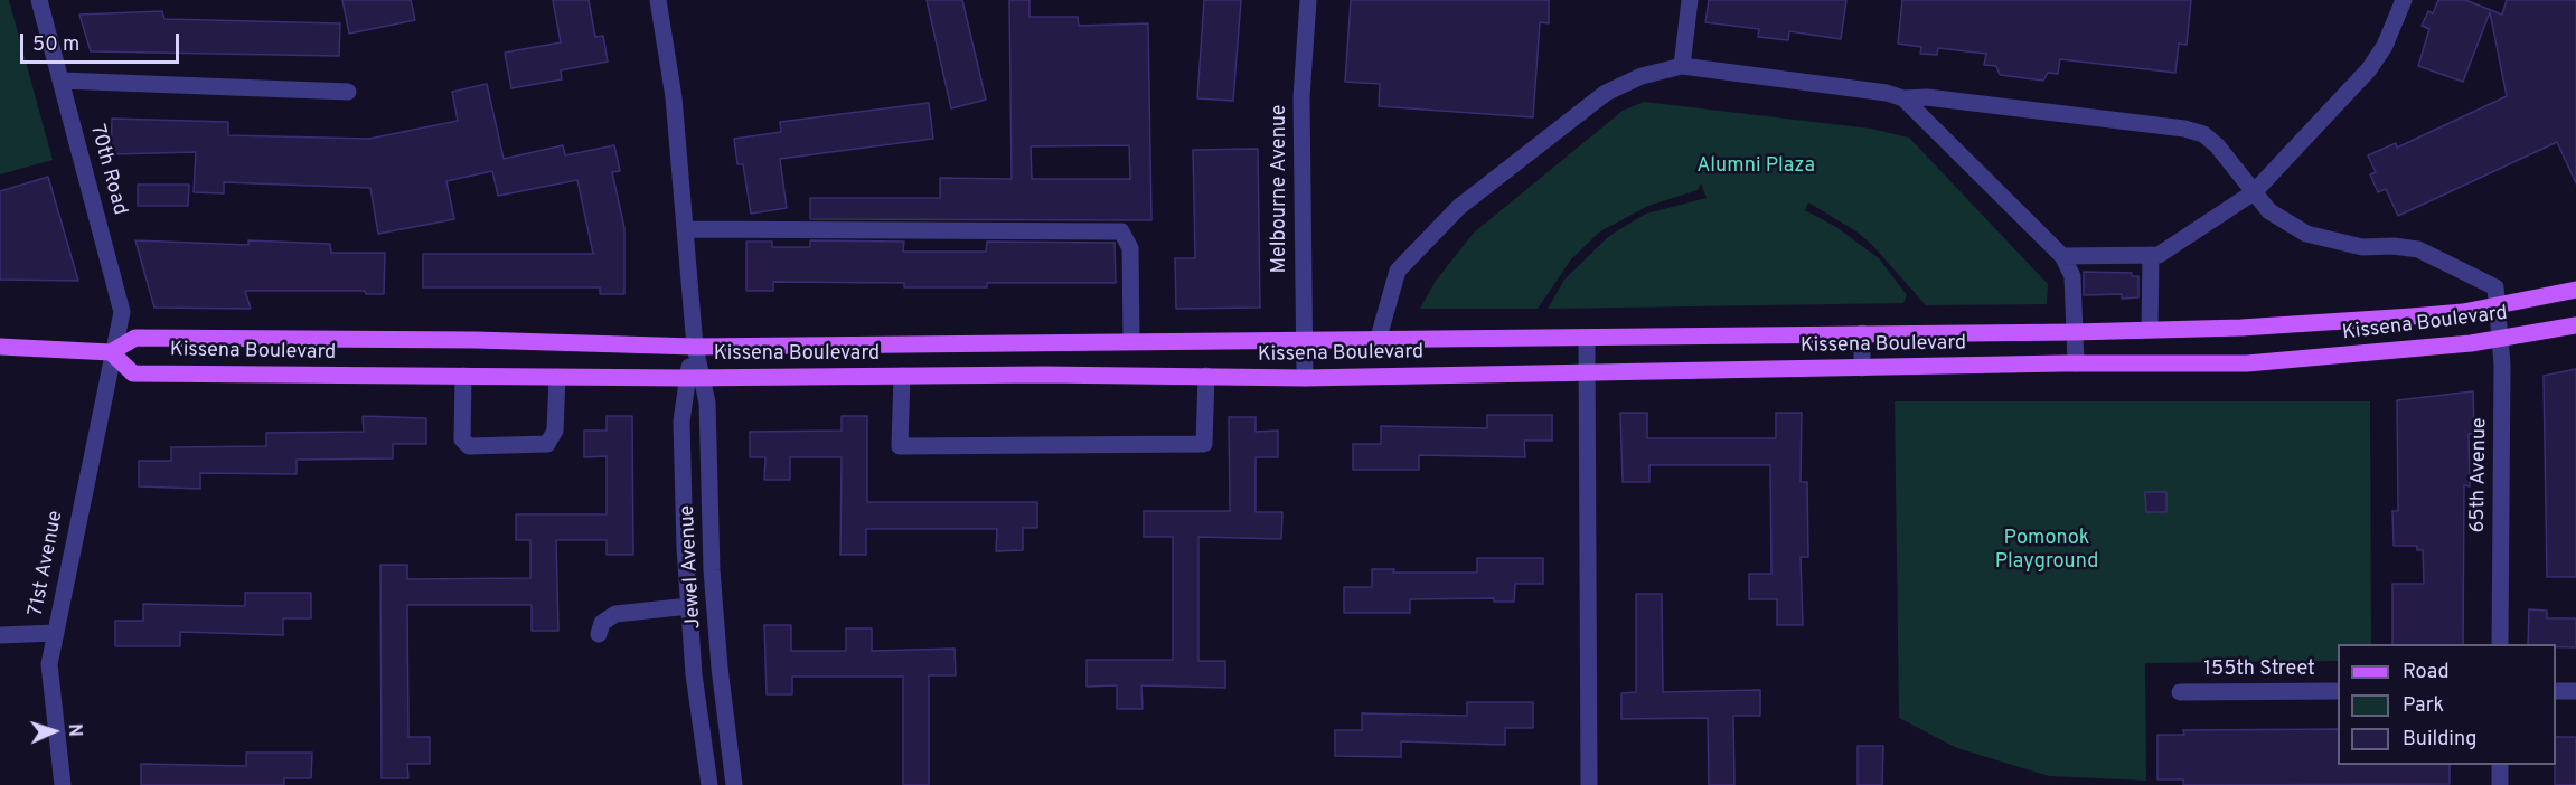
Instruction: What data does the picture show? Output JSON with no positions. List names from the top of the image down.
{
  "streets": {
    "main road": ["Kissena Boulevard"],
    "street": [
      "70th Road",
      "Melbourne Avenue",
      "65th Avenue",
      "71st Avenue",
      "Jewel Avenue",
      "155th Street"
    ]
  },
  "crossings": [
    ["70th Road", "Kissena Boulevard"],
    ["70th Road", "71st Avenue"],
    ["Melbourne Avenue", "Kissena Boulevard"],
    ["Kissena Boulevard", "65th Avenue"],
    ["Kissena Boulevard", "71st Avenue"],
    ["Kissena Boulevard", "Jewel Avenue"]
  ],
  "parks": ["Alumni Plaza", "Pomonok Playground"],
  "legend": ["Road", "Park", "Building"],
  "scale_bar": "50 m",
  "north": "right"
}
